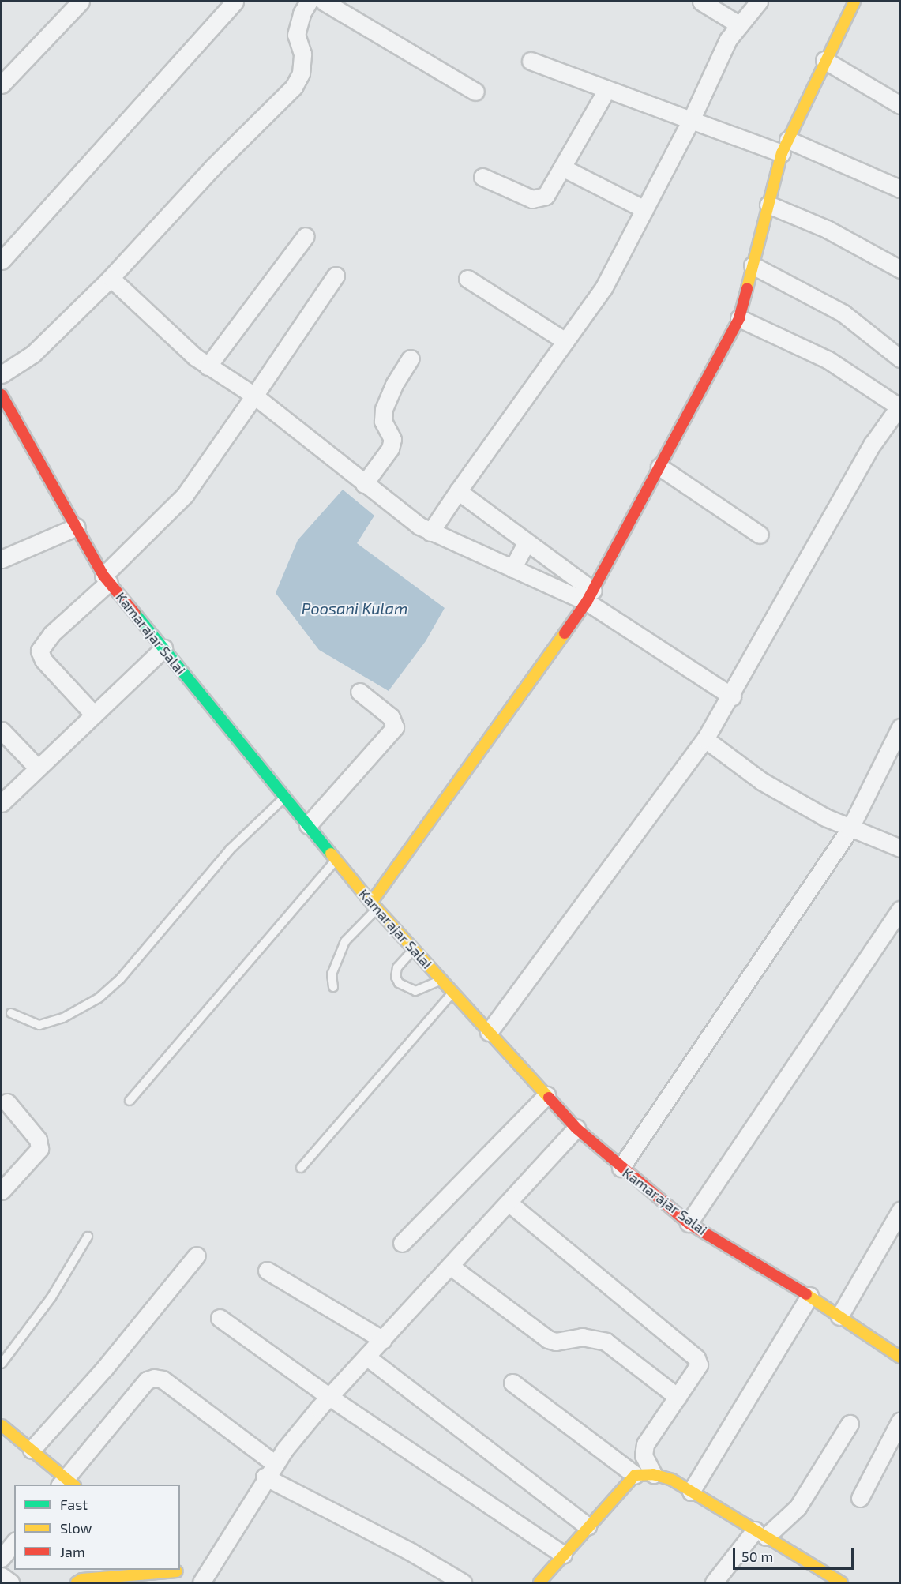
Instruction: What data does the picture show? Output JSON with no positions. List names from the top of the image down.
{
  "streets": {
    "street": ["Kamarajar Salai"]
  },
  "water": ["Poosani Kulam"],
  "legend": ["Fast", "Slow", "Jam"],
  "scale_bar": "50 m"
}
